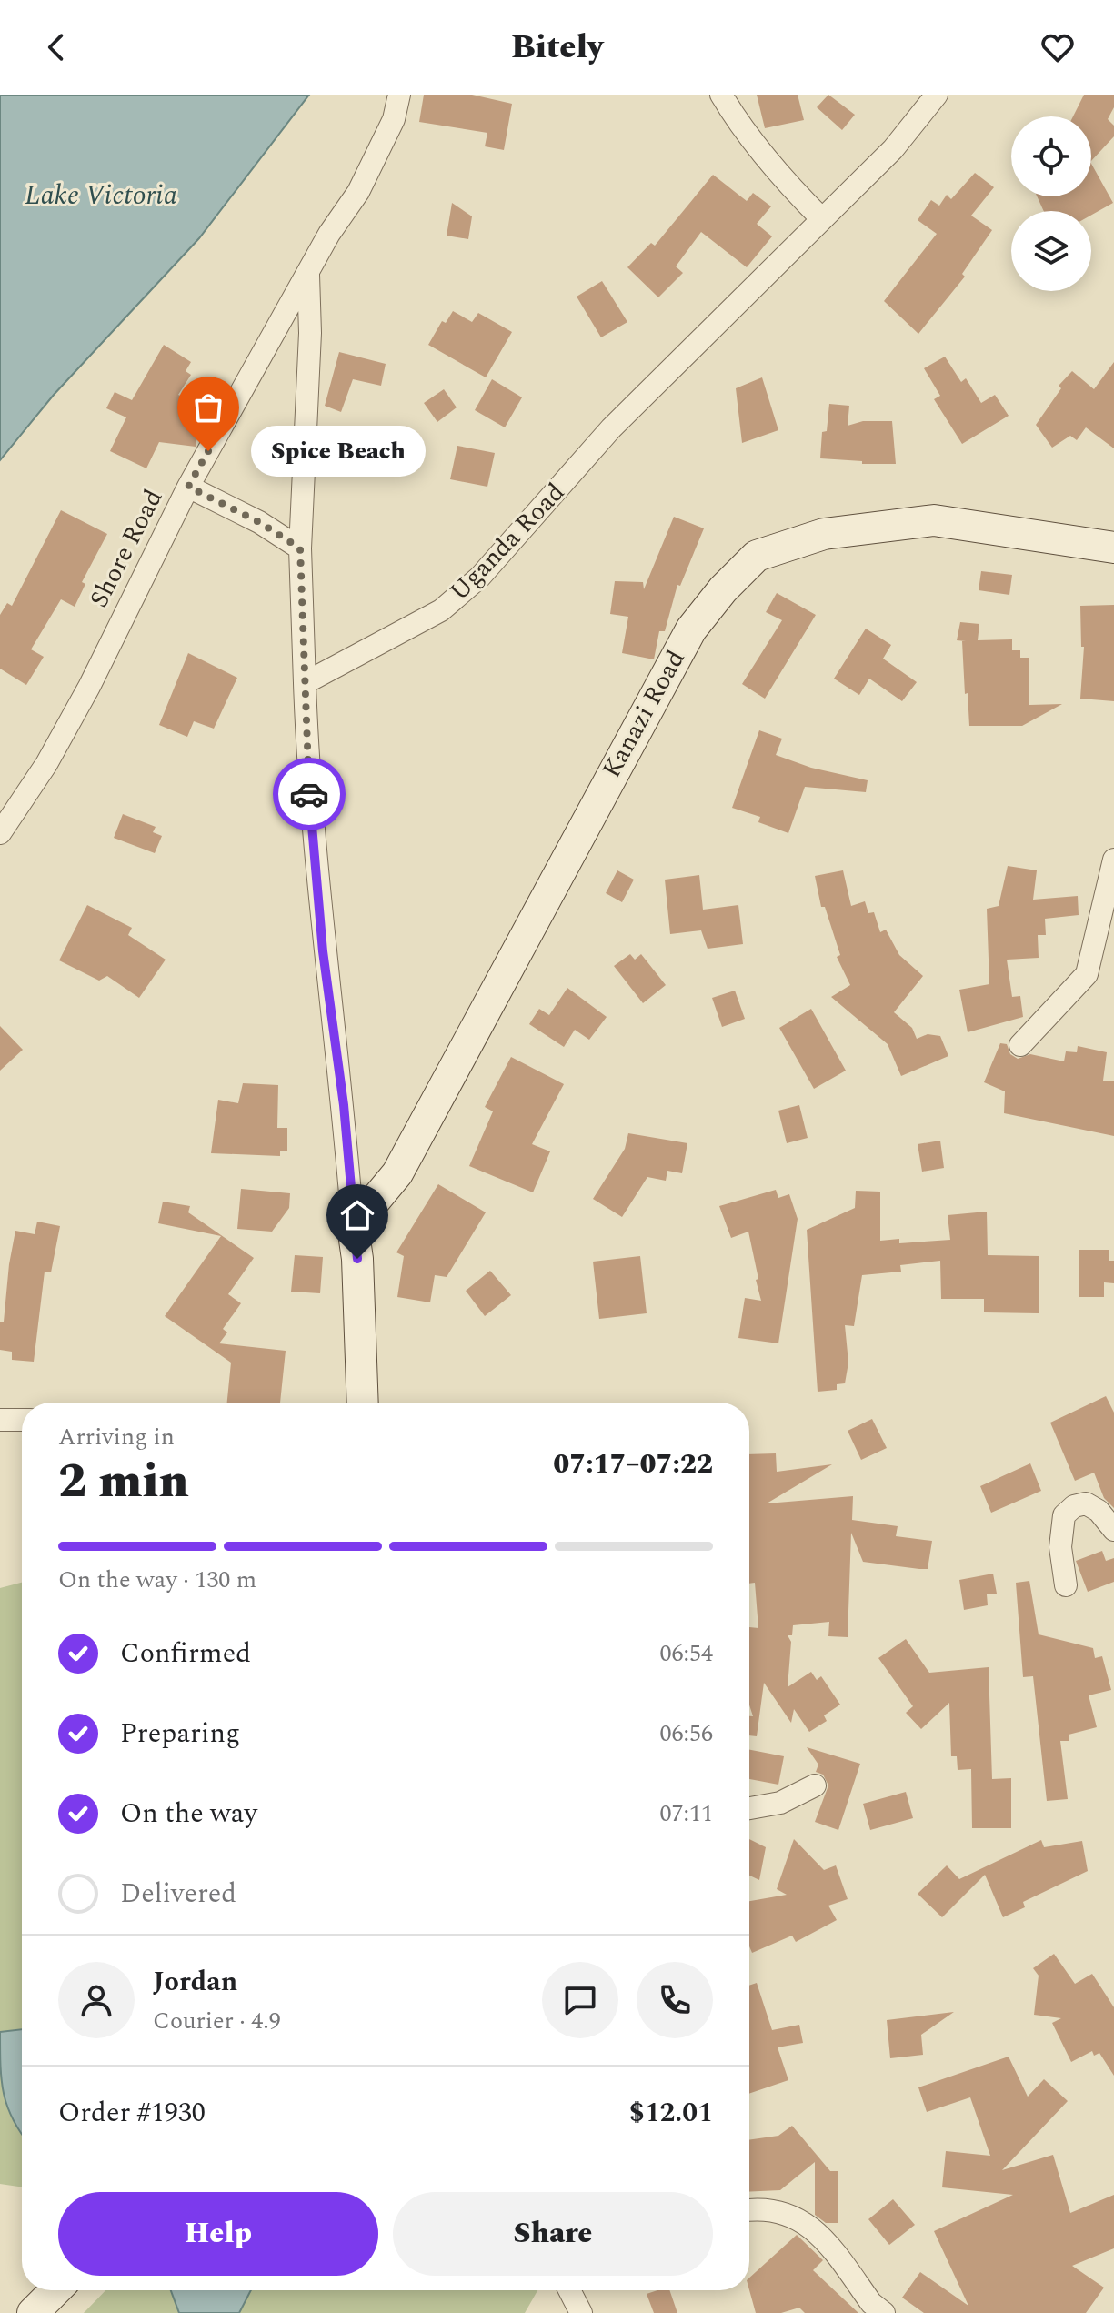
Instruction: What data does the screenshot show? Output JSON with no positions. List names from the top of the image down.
{
  "streets": {
    "main road": ["Kanazi Road"],
    "street": ["Uganda Road", "Shore Road"]
  },
  "water": ["Lake Victoria"],
  "places": ["Spice Beach"],
  "page": {
    "header": "Bitely",
    "bubble": "Spice Beach",
    "heading": ["2 min", "Arriving in", "07:17–07:22"],
    "panel": [
      "Jordan",
      "Courier · 4.9",
      "Order #1930",
      "$12.01"
    ],
    "bar": "On the way · 130 m",
    "list": [
      ["Confirmed", "06:54"],
      ["Preparing", "06:56"],
      ["On the way", "07:11"],
      "Delivered"
    ],
    "buttons": ["Help", "Share"]
  }
}
